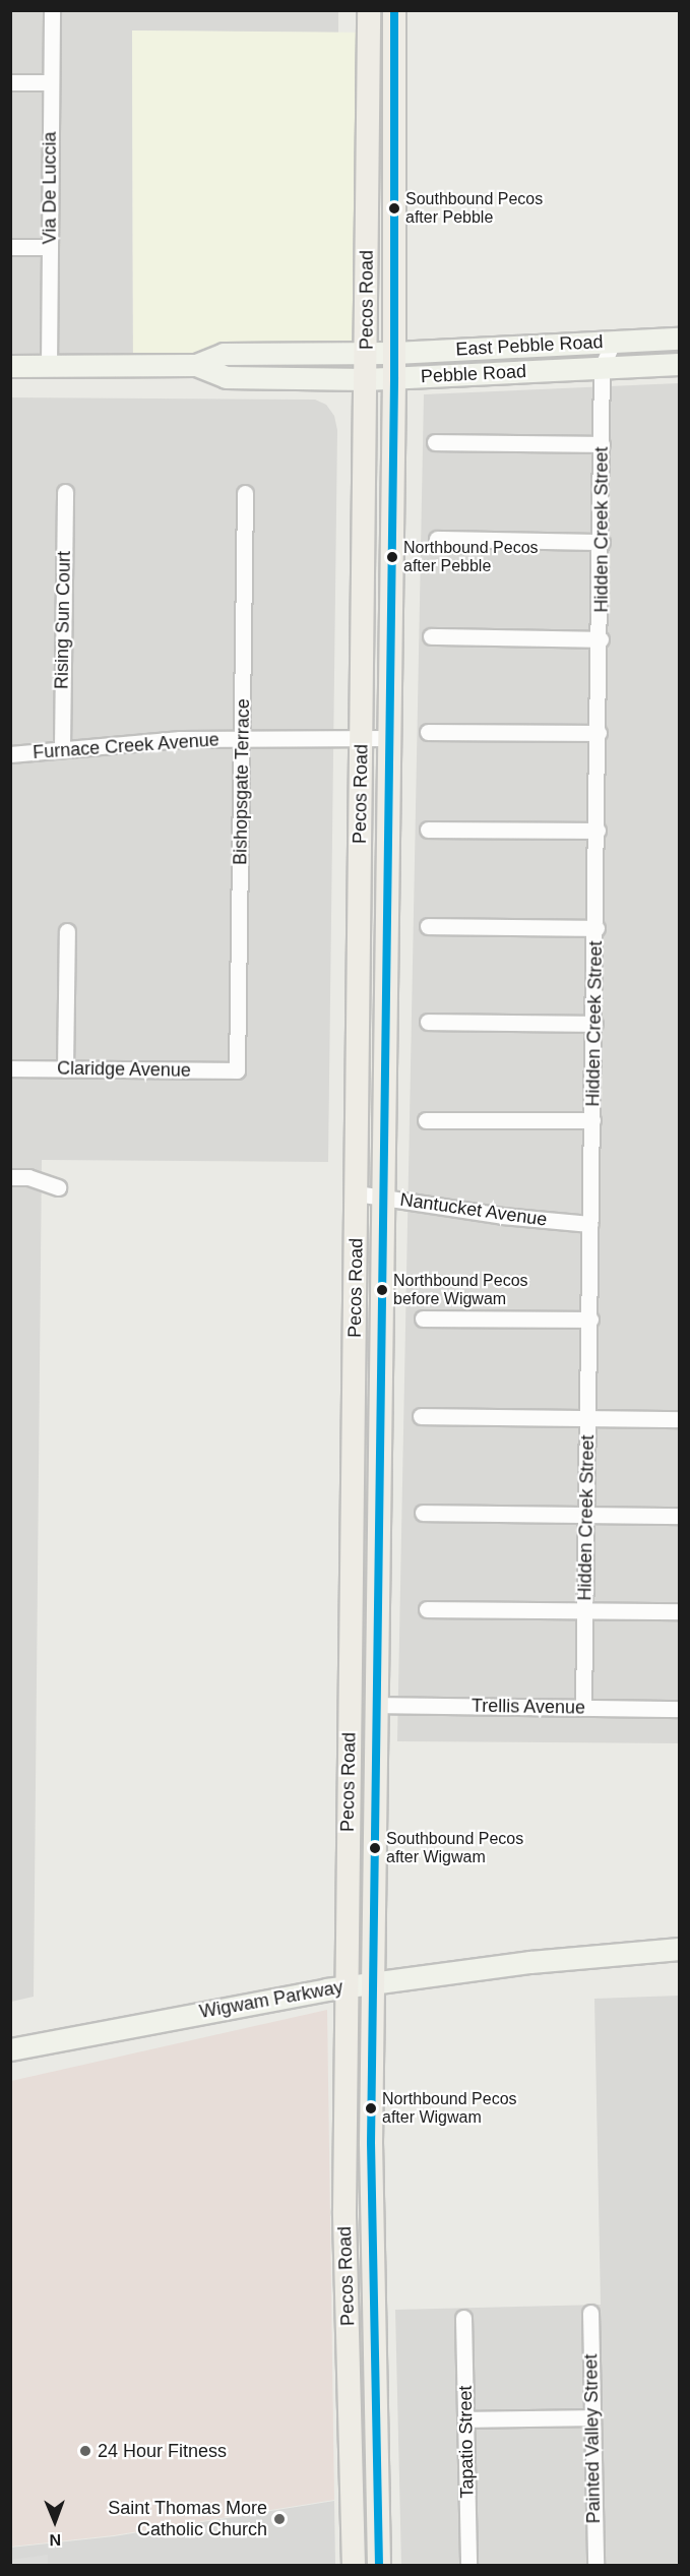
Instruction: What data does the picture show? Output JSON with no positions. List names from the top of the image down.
{
  "streets": {
    "main road": [
      "Pecos Road",
      "East Pebble Road",
      "Pebble Road",
      "Wigwam Parkway"
    ],
    "street": [
      "Via De Luccia",
      "Hidden Creek Street",
      "Rising Sun Court",
      "Furnace Creek Avenue",
      "Bishopsgate Terrace",
      "Claridge Avenue",
      "Nantucket Avenue",
      "Trellis Avenue",
      "Painted Valley Street",
      "Tapatio Street"
    ]
  },
  "crossings": [
    ["Via De Luccia", "Pebble Road"],
    ["Pecos Road", "East Pebble Road"],
    ["Pecos Road", "Pebble Road"],
    ["Pecos Road", "Furnace Creek Avenue"],
    ["Pecos Road", "Nantucket Avenue"],
    ["Pecos Road", "Trellis Avenue"],
    ["Pecos Road", "Wigwam Parkway"],
    ["East Pebble Road", "Pebble Road"],
    ["East Pebble Road", "Hidden Creek Street"],
    ["Pebble Road", "Hidden Creek Street"],
    ["Hidden Creek Street", "Nantucket Avenue"],
    ["Hidden Creek Street", "Trellis Avenue"],
    ["Rising Sun Court", "Furnace Creek Avenue"],
    ["Furnace Creek Avenue", "Bishopsgate Terrace"],
    ["Bishopsgate Terrace", "Claridge Avenue"]
  ],
  "places": [
    "Southbound Pecos after Pebble",
    "Northbound Pecos after Pebble",
    "Northbound Pecos before Wigwam",
    "Southbound Pecos after Wigwam",
    "Northbound Pecos after Wigwam",
    "24 Hour Fitness",
    "Saint Thomas More Catholic Church"
  ],
  "north": "bottom"
}
